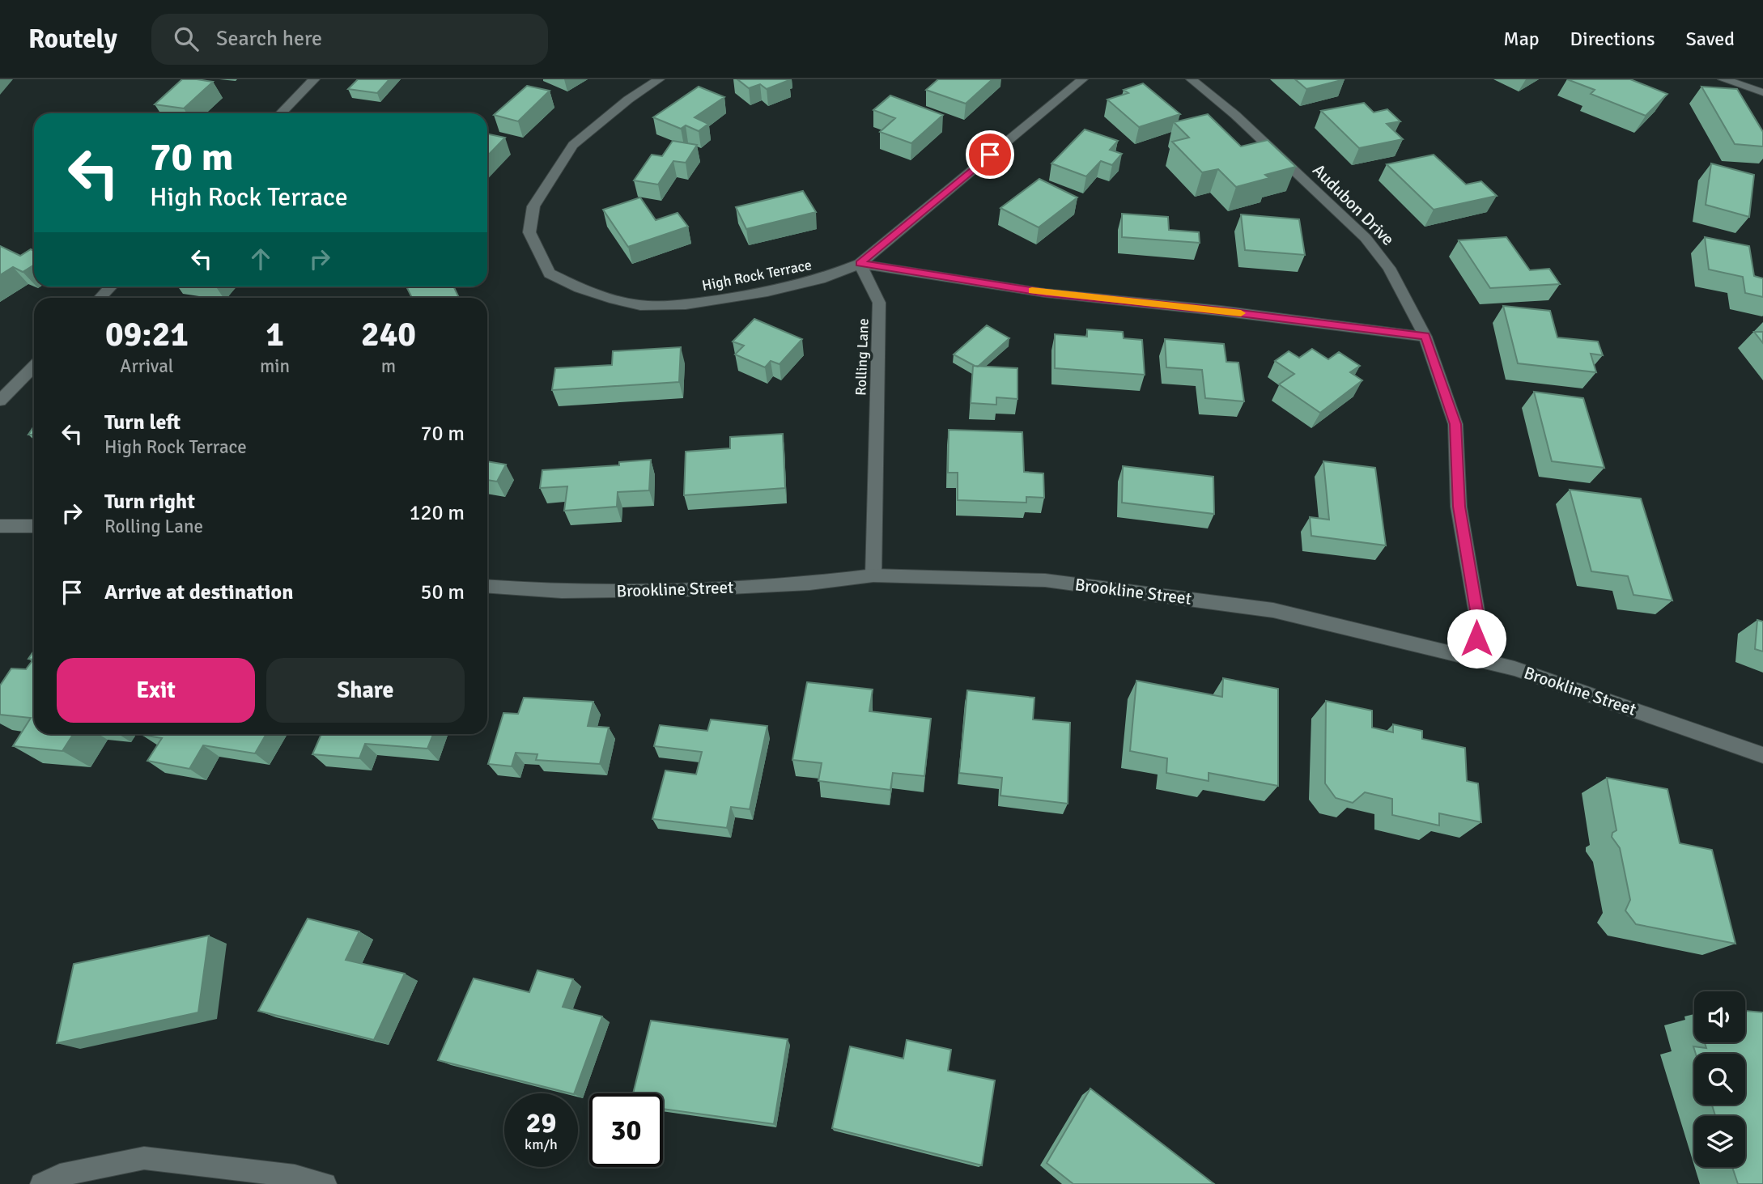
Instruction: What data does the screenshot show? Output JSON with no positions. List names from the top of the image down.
{
  "streets": {
    "street": [
      "Audubon Drive",
      "High Rock Terrace",
      "Rolling Lane",
      "Brookline Street"
    ]
  },
  "crossings": [
    ["Audubon Drive", "Brookline Street"],
    ["High Rock Terrace", "Rolling Lane"],
    ["Rolling Lane", "Brookline Street"]
  ],
  "page": {
    "header": "Routely",
    "search": "Search here",
    "nav": ["Map", "Directions", "Saved"],
    "turn": ["70 m", "High Rock Terrace"],
    "eta": [
      "09:21",
      "Arrival",
      "1",
      "min",
      "240",
      "m"
    ],
    "list": [
      {
        "name": "Turn left",
        "note": "High Rock Terrace",
        "value": "70 m"
      },
      {
        "name": "Turn right",
        "note": "Rolling Lane",
        "value": "120 m"
      },
      {
        "name": "Arrive at destination",
        "value": "50 m"
      }
    ],
    "buttons": ["Exit", "Share"],
    "speed": "29 km/h",
    "limit": "30"
  }
}
